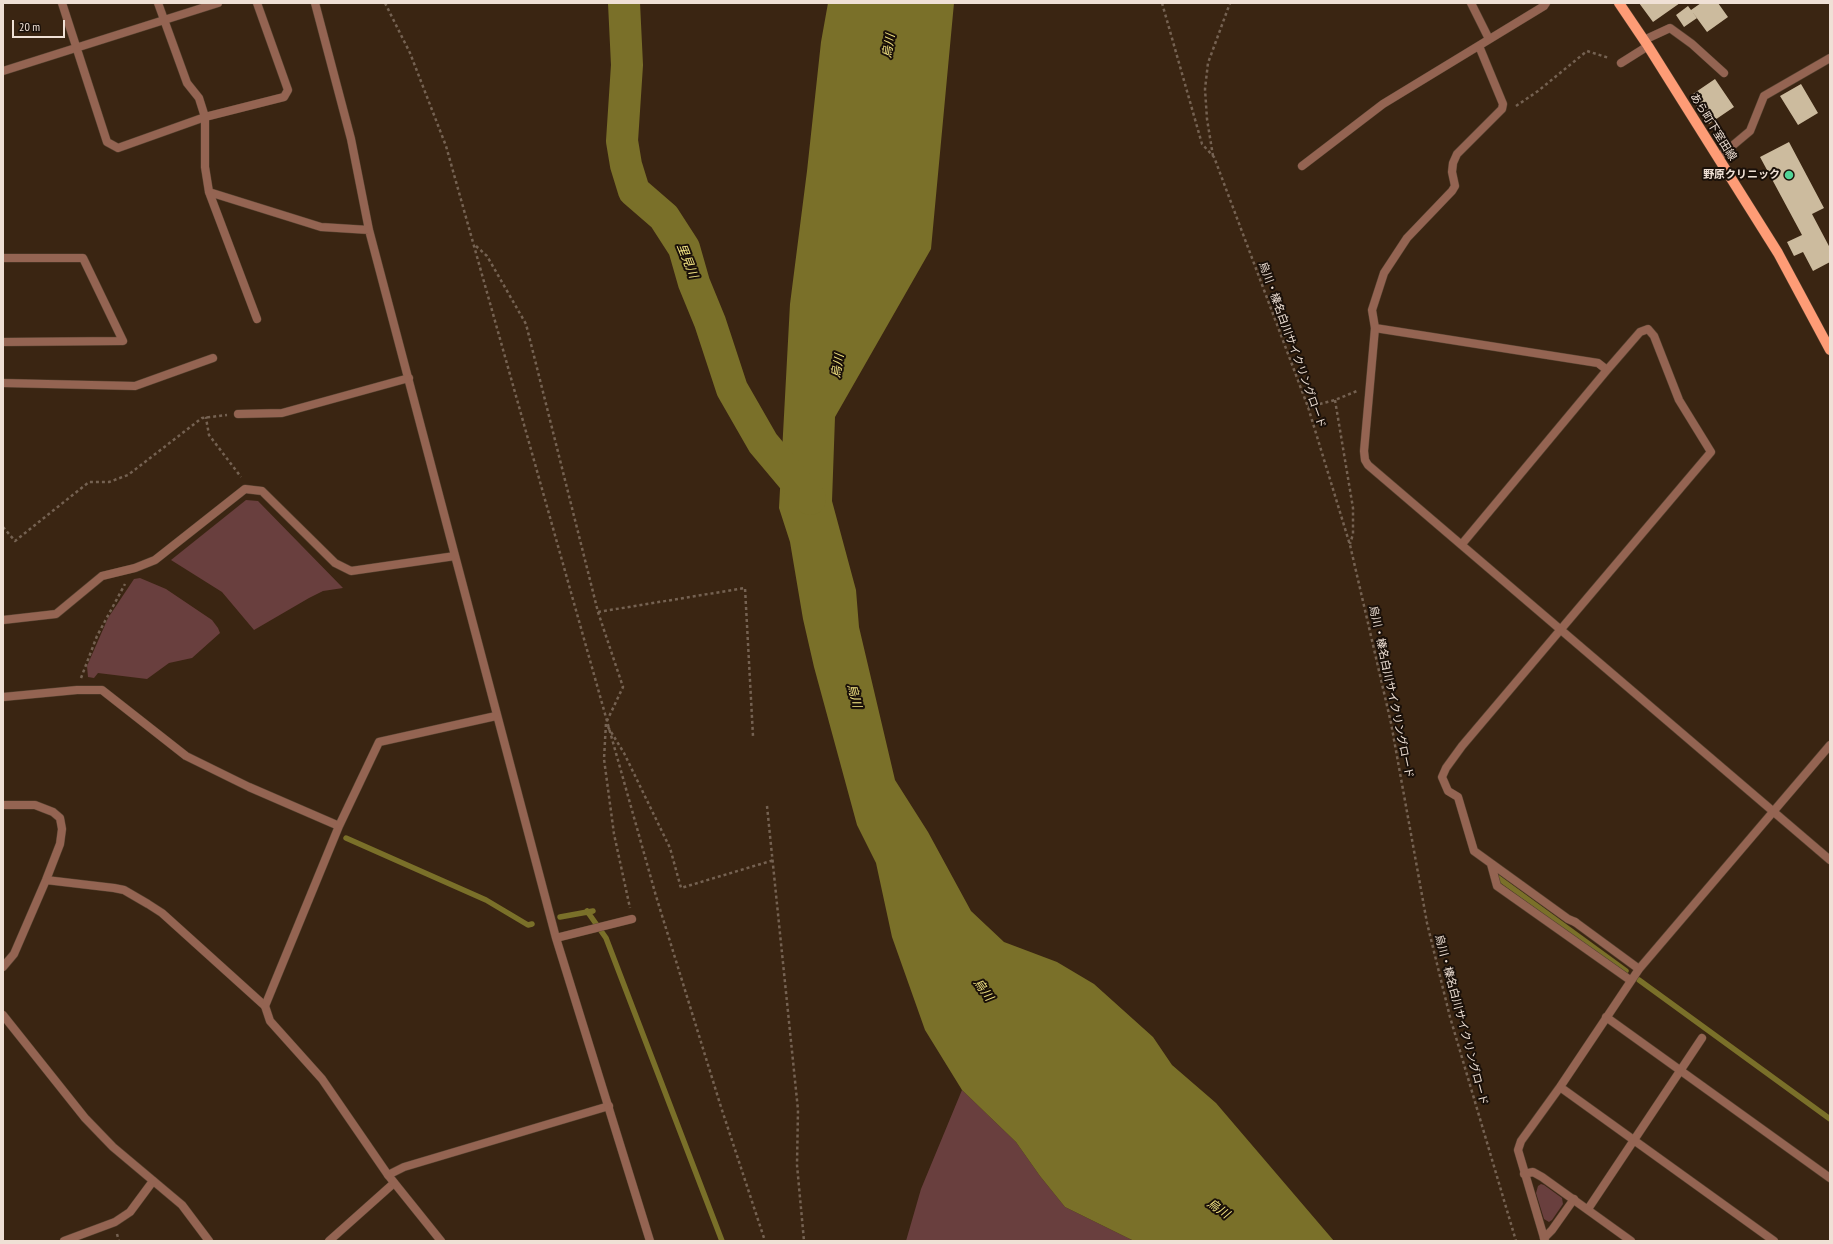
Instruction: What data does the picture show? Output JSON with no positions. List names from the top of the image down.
{
  "streets": {
    "main road": ["あら町下室田線"],
    "path": ["烏川・榛名白川サイクリングロード"]
  },
  "water": ["烏川", "里見川"],
  "places": ["野原クリニック"],
  "scale_bar": "20 m"
}
